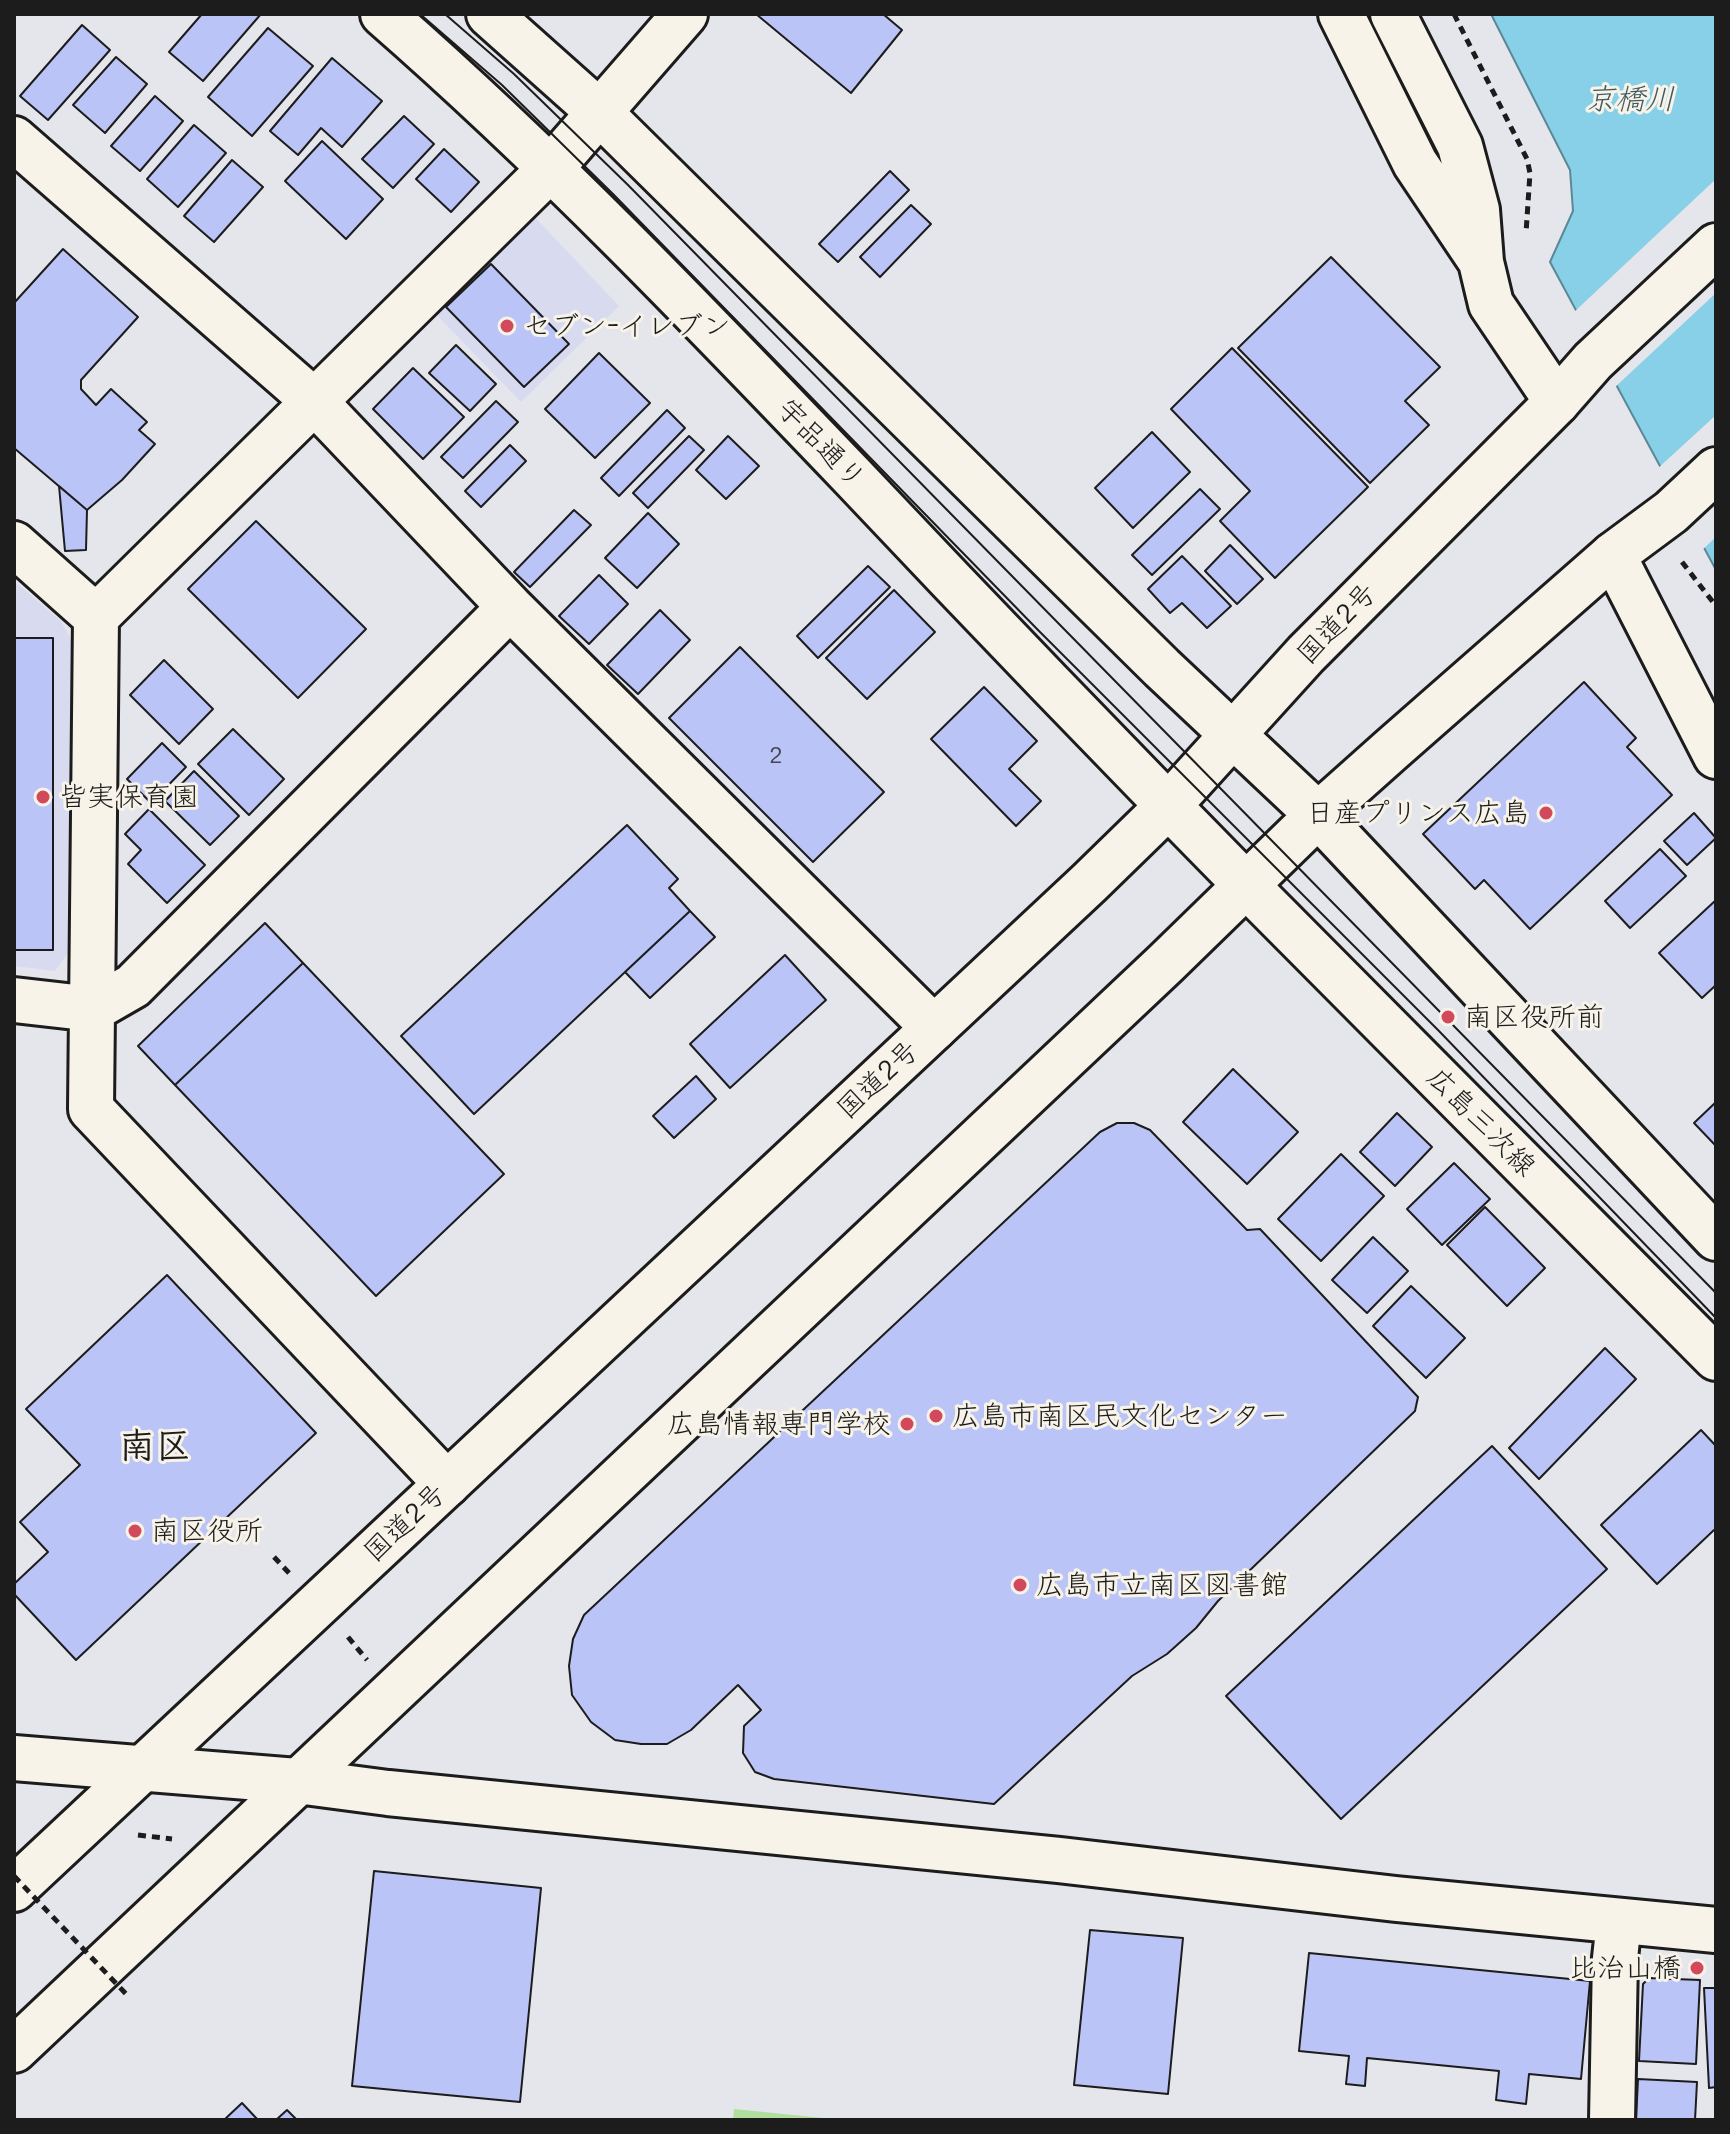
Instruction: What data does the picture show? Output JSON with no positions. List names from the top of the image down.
{
  "streets": {
    "main road": ["宇品通り", "国道2号", "広島三次線"]
  },
  "crossings": [
    ["宇品通り", "国道2号"],
    ["宇品通り", "広島三次線"]
  ],
  "districts": ["南区"],
  "water": ["京橋川"],
  "places": [
    "セブン-イレブン",
    "皆実保育園",
    "日産プリンス広島",
    "南区役所前",
    "広島市南区民文化センター",
    "広島情報専門学校",
    "南区役所",
    "広島市立南区図書館",
    "比治山橋"
  ],
  "house_numbers": ["2"]
}
